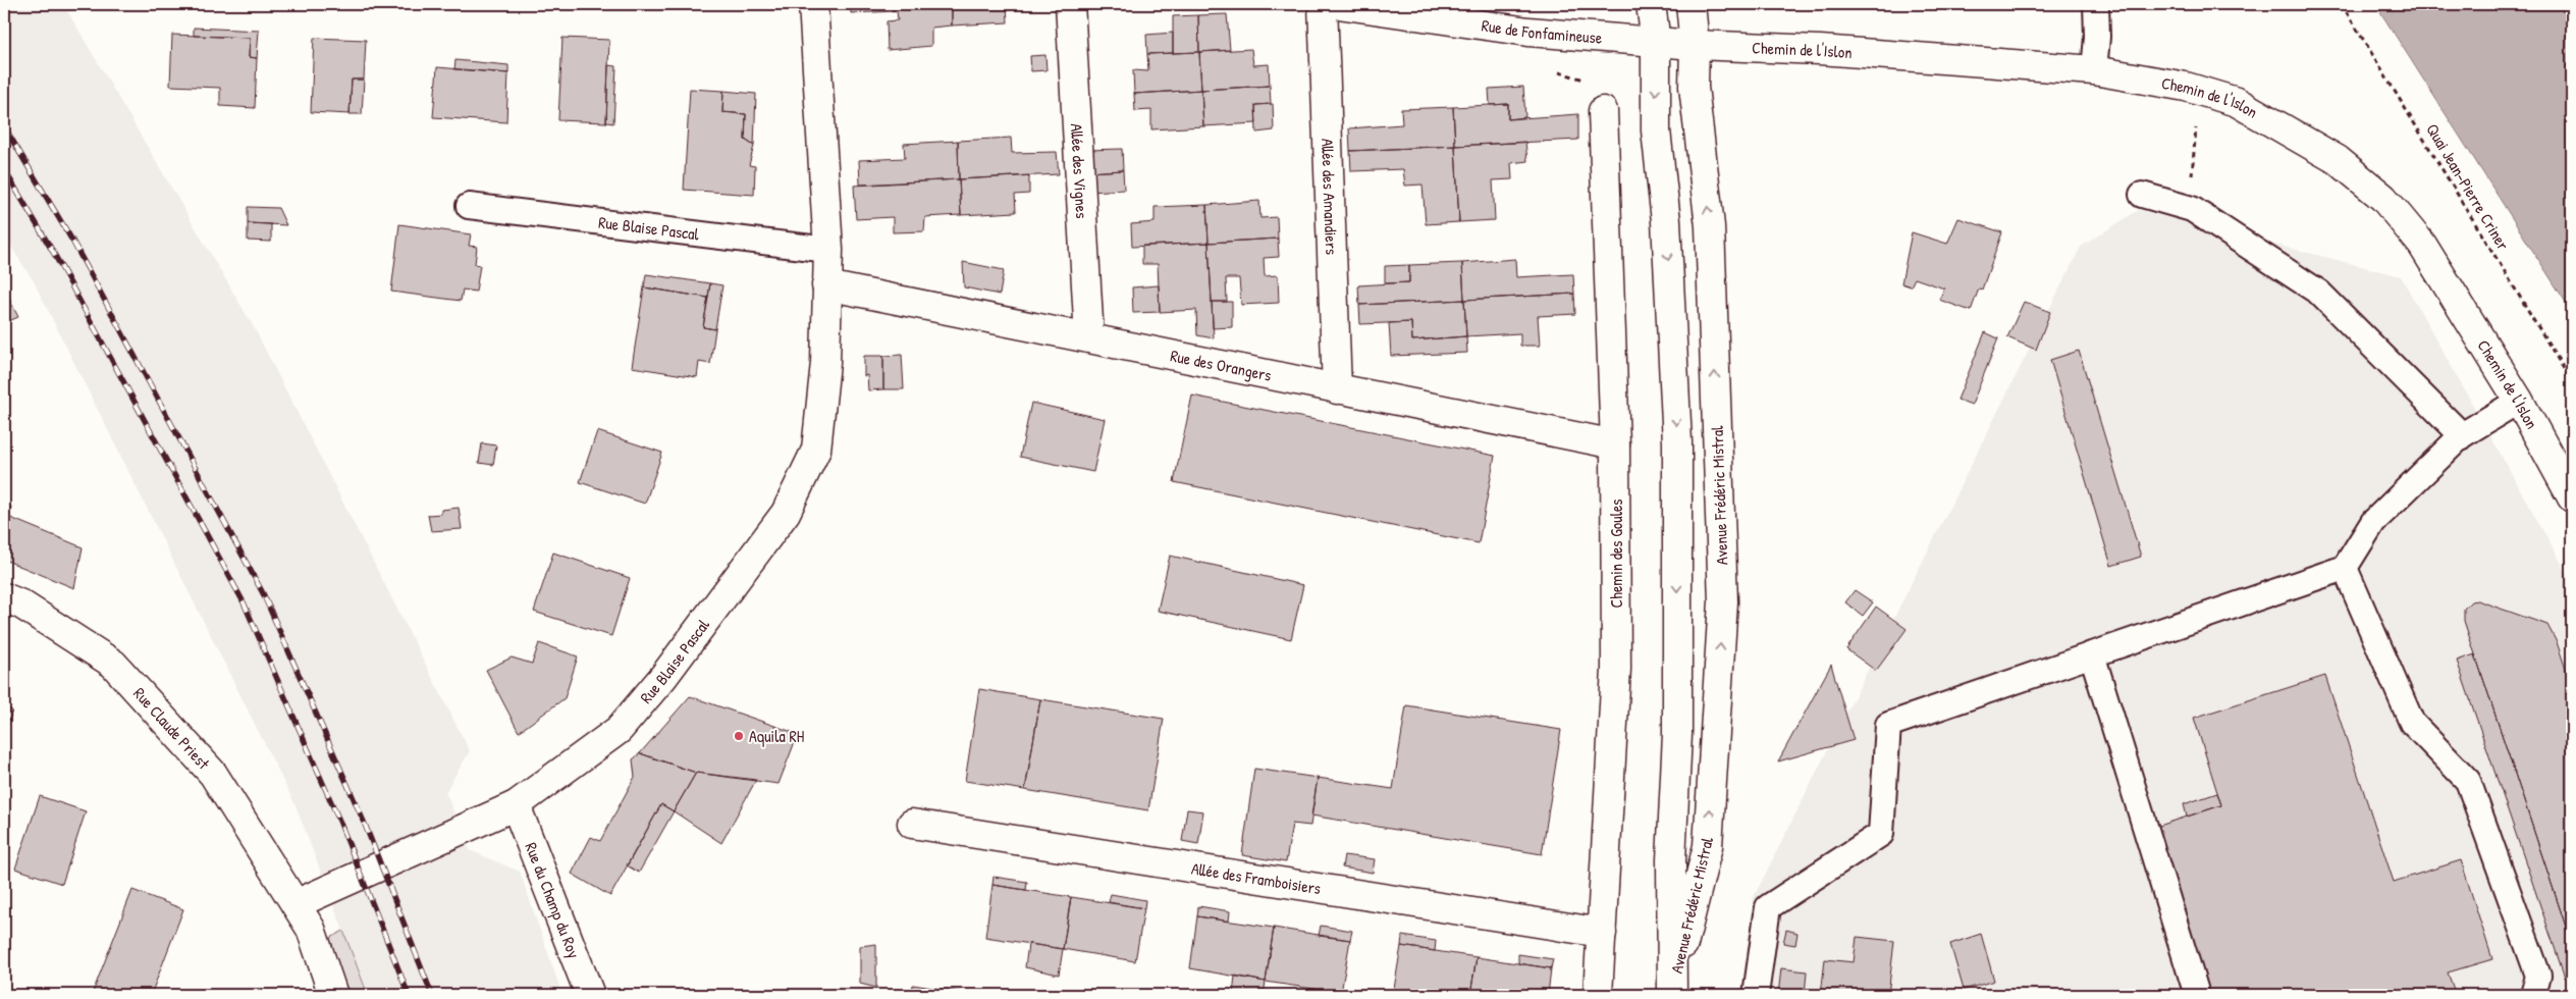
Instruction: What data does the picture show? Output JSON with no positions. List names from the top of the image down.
{
  "streets": {
    "street": [
      "Rue de Fonfamineuse",
      "Chemin de l'Islon",
      "Allée des Vignes",
      "Allée des Amandiers",
      "Rue Blaise Pascal",
      "Rue des Orangers",
      "Avenue Frédéric Mistral",
      "Chemin des Goules",
      "Rue Claude Priest",
      "Allée des Framboisiers",
      "Rue du Champ du Roy"
    ],
    "path": ["Quai Jean-Pierre Criner"]
  },
  "crossings": [
    ["Rue de Fonfamineuse", "Chemin de l'Islon"],
    ["Rue de Fonfamineuse", "Avenue Frédéric Mistral"],
    ["Chemin de l'Islon", "Avenue Frédéric Mistral"],
    ["Allée des Vignes", "Rue des Orangers"],
    ["Allée des Amandiers", "Rue des Orangers"],
    ["Rue Blaise Pascal", "Rue des Orangers"],
    ["Rue Blaise Pascal", "Rue Claude Priest"],
    ["Rue Blaise Pascal", "Rue du Champ du Roy"],
    ["Rue des Orangers", "Chemin des Goules"],
    ["Chemin des Goules", "Allée des Framboisiers"]
  ],
  "places": ["Aquila RH"]
}
